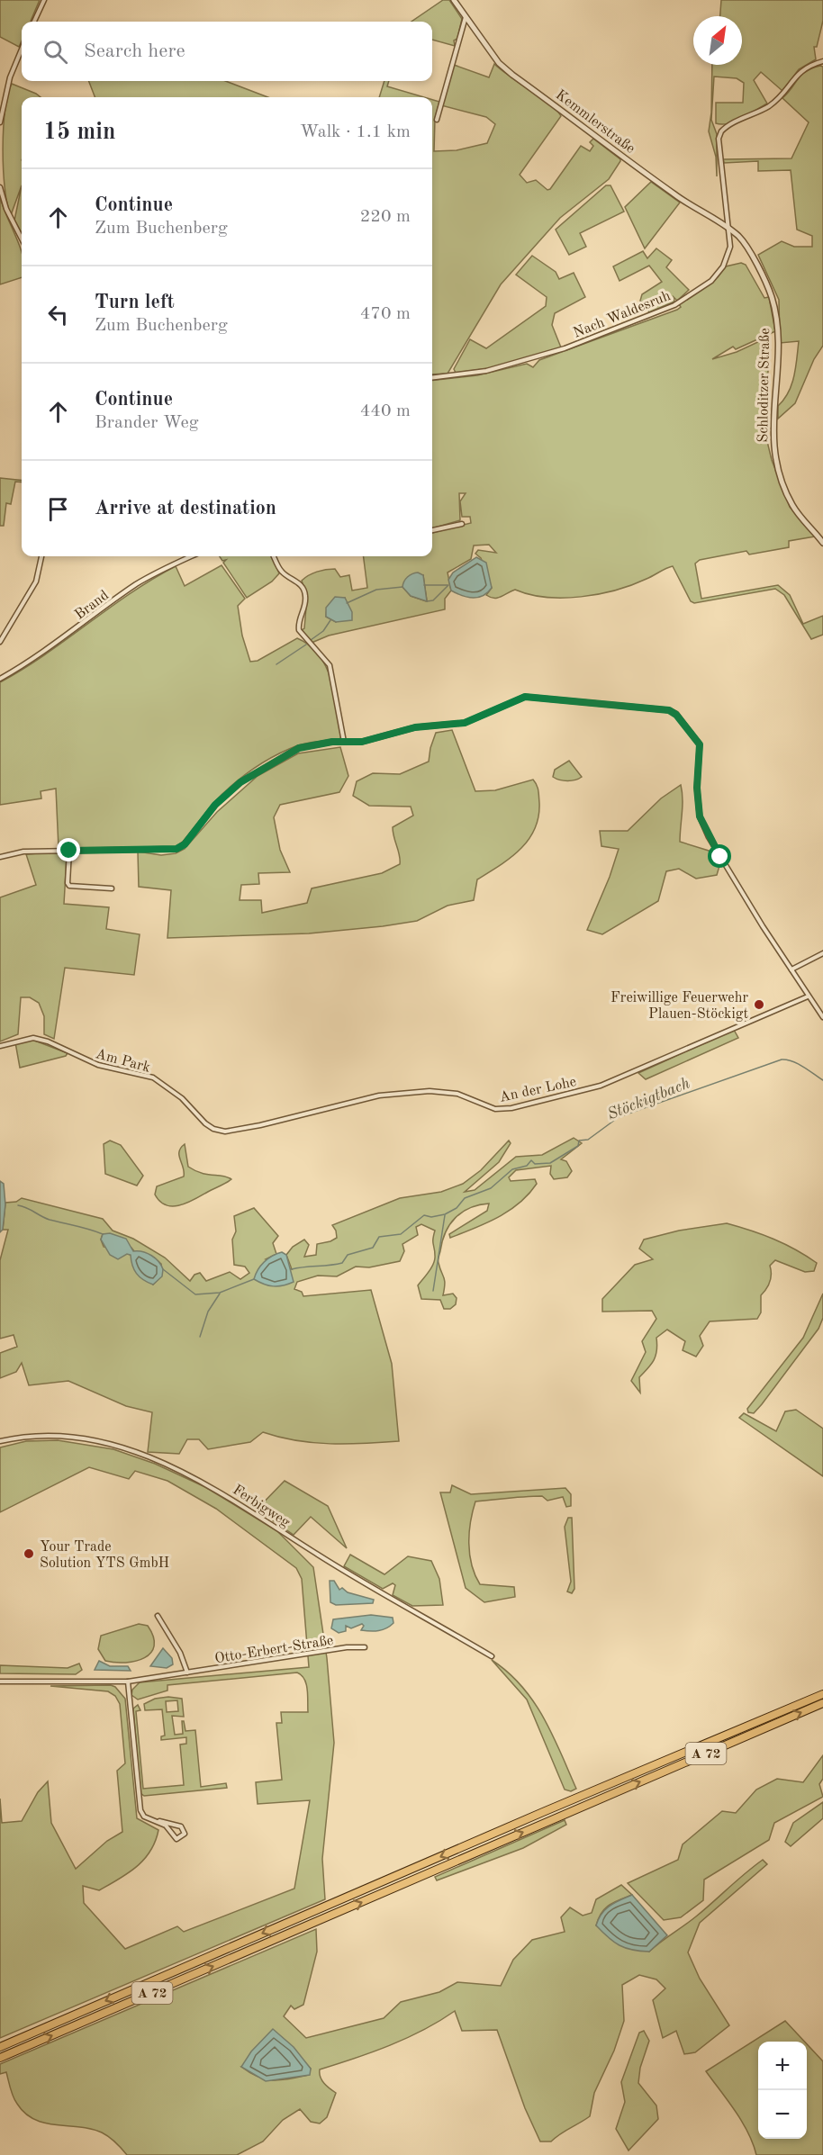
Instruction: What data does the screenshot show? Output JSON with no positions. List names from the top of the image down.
{
  "streets": {
    "highway": ["A 72"],
    "street": [
      "Kemmlerstraße",
      "Nach Waldesruh",
      "Schloditzer Straße",
      "Brand",
      "Am Park",
      "An der Lohe",
      "Ferbigweg",
      "Otto-Erbert-Straße"
    ]
  },
  "crossings": [
    ["Kemmlerstraße", "Nach Waldesruh"],
    ["Kemmlerstraße", "Schloditzer Straße"],
    ["Nach Waldesruh", "Schloditzer Straße"],
    ["Am Park", "An der Lohe"]
  ],
  "water": ["Stöckigtbach"],
  "places": ["Freiwillige Feuerwehr Plauen-Stöckigt", "Your Trade Solution YTS GmbH"],
  "north": "top right",
  "page": {
    "search": "Search here",
    "heading": ["15 min", "Walk · 1.1 km"],
    "list": [
      ["Continue", "Zum Buchenberg", "220 m"],
      ["Turn left", "Zum Buchenberg", "470 m"],
      ["Continue", "Brander Weg", "440 m"],
      "Arrive at destination"
    ],
    "map_buttons": ["+", "−"]
  }
}
